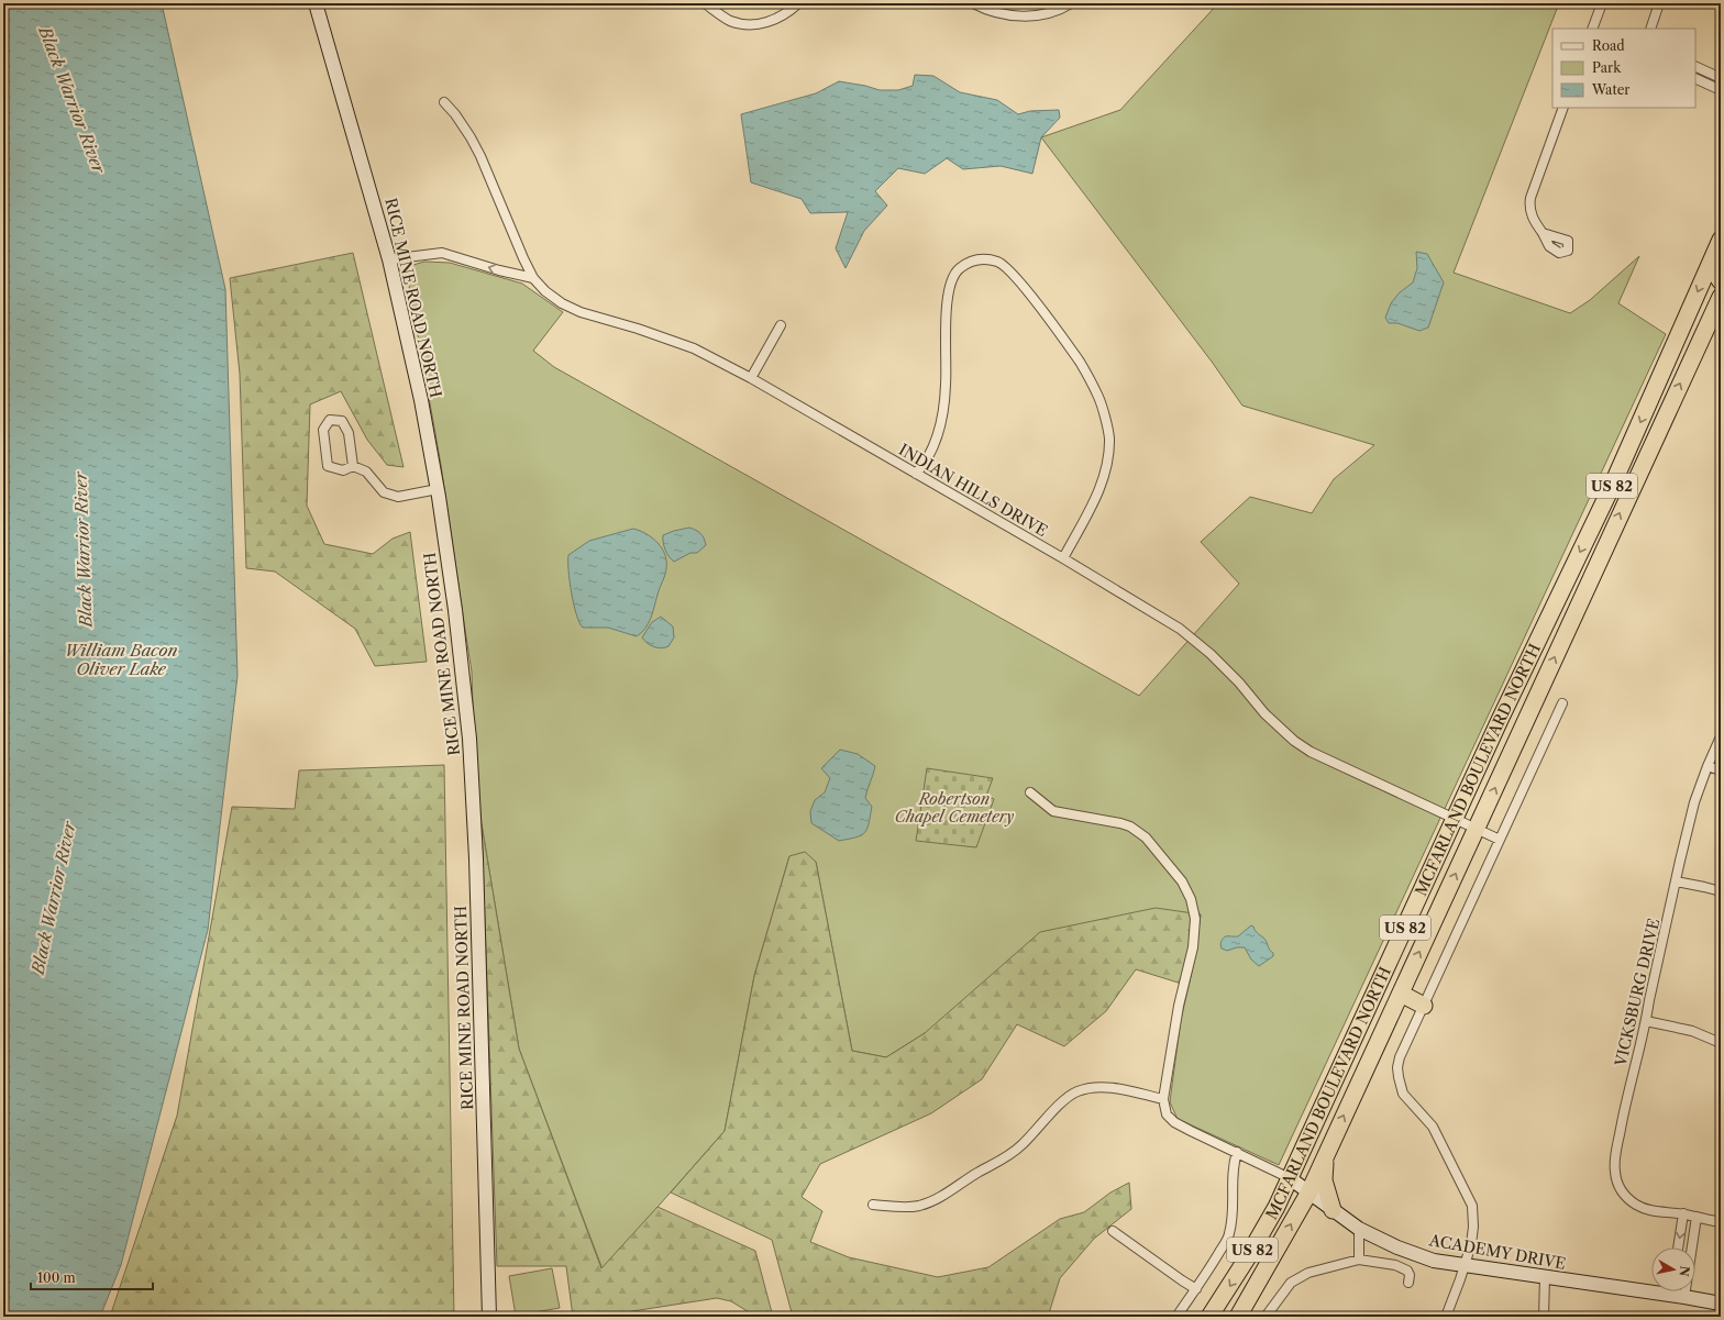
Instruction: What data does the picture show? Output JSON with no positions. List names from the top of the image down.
{
  "streets": {
    "highway": ["US 82", "MCFARLAND BOULEVARD NORTH"],
    "main road": ["RICE MINE ROAD NORTH", "ACADEMY DRIVE"],
    "street": ["INDIAN HILLS DRIVE", "VICKSBURG DRIVE"]
  },
  "crossings": [
    ["INDIAN HILLS DRIVE", "MCFARLAND BOULEVARD NORTH"],
    ["MCFARLAND BOULEVARD NORTH", "ACADEMY DRIVE"]
  ],
  "water": ["Black Warrior River", "William Bacon Oliver Lake"],
  "parks": ["Robertson Chapel Cemetery"],
  "legend": ["Road", "Park", "Water"],
  "scale_bar": "100 m",
  "north": "right"
}
